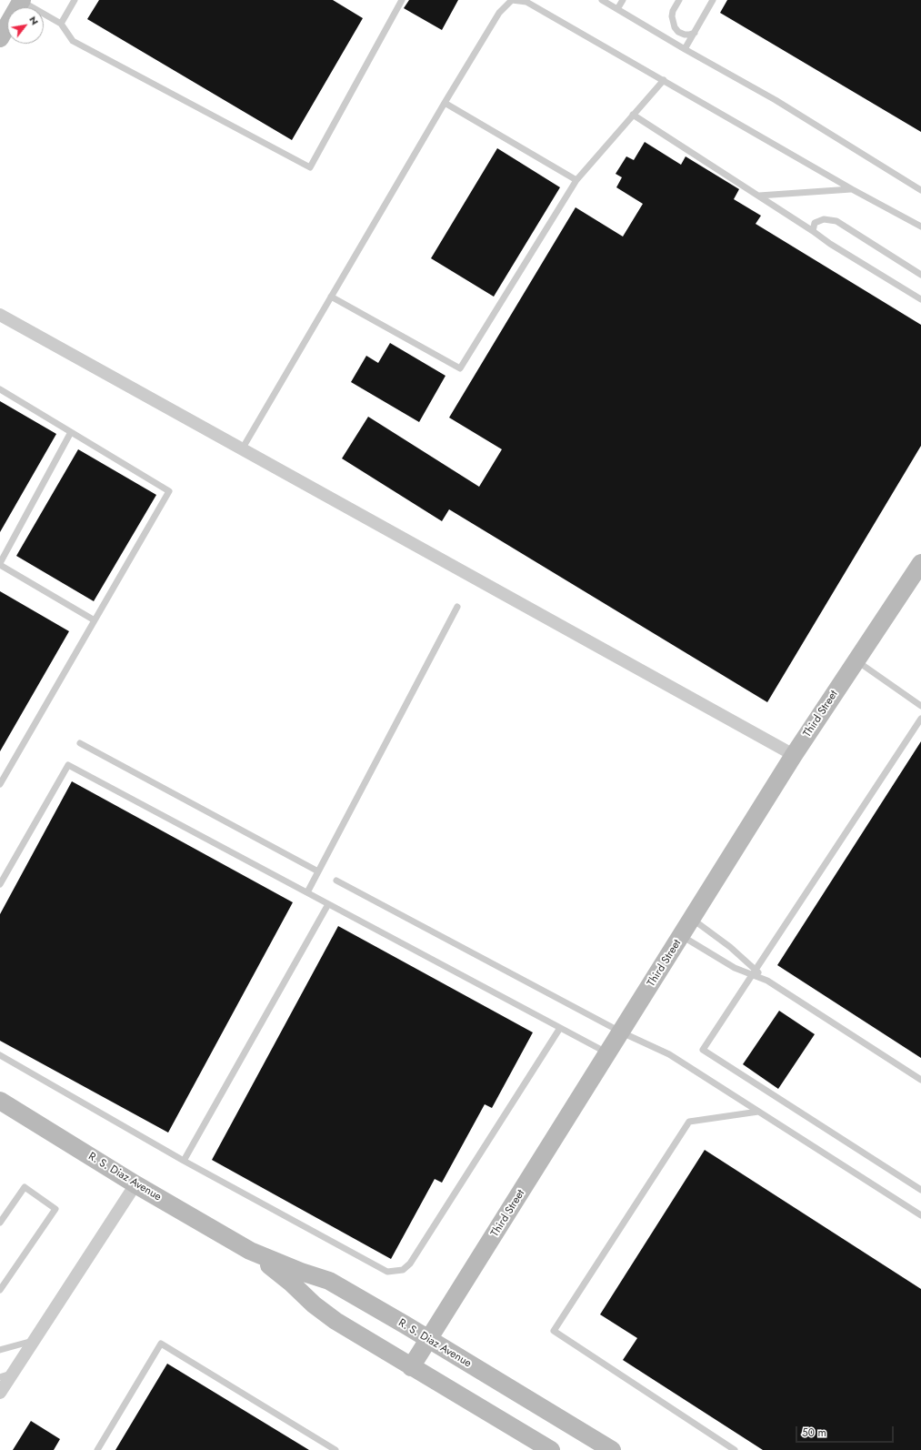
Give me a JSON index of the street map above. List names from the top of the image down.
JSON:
{
  "streets": {
    "street": ["Third Street", "R. S. Diaz Avenue"]
  },
  "crossings": [
    ["Third Street", "R. S. Diaz Avenue"]
  ],
  "scale_bar": "50 m",
  "north": "top right"
}
